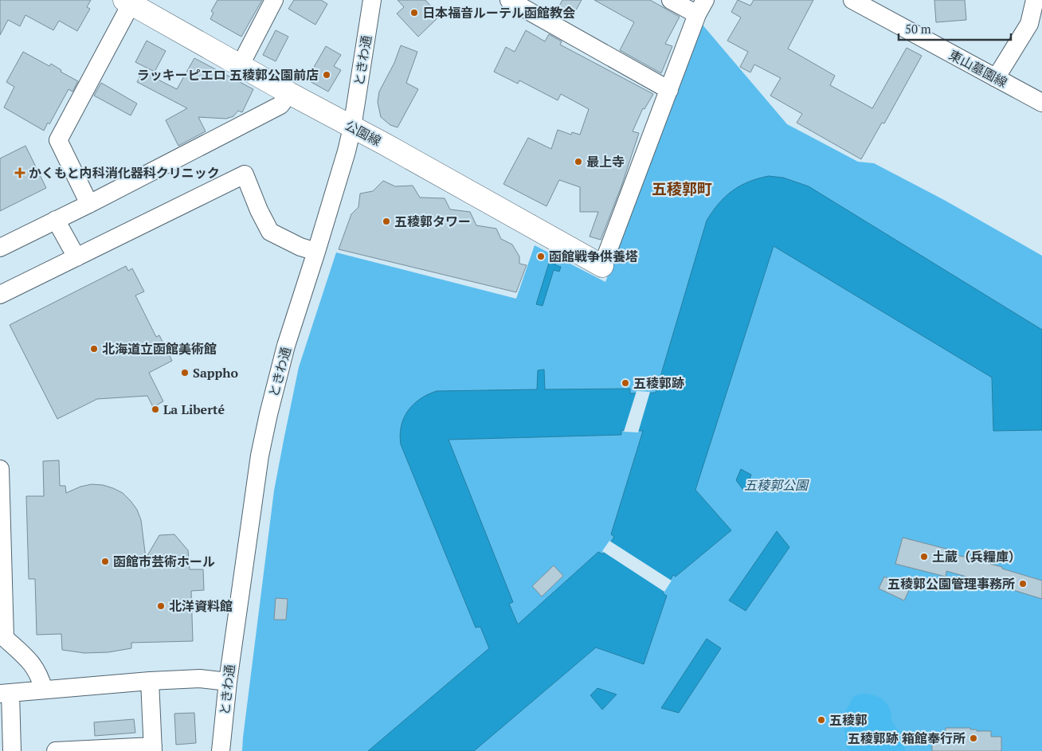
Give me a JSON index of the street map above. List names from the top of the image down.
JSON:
{
  "streets": {
    "main road": ["公園線"],
    "street": ["ときわ通", "東山墓園線"]
  },
  "crossings": [
    ["ときわ通", "公園線"]
  ],
  "districts": ["五稜郭町"],
  "parks": ["五稜郭公園"],
  "places": {
    "other": [
      "日本福音ルーテル函館教会",
      "ラッキーピエロ 五稜郭公園前店",
      "最上寺",
      "五稜郭タワー",
      "函館戦争供養塔",
      "北海道立函館美術館",
      "Sappho",
      "五稜郭跡",
      "La Liberté",
      "土蔵（兵糧庫）",
      "函館市芸術ホール",
      "五稜郭公園管理事務所",
      "北洋資料館",
      "五稜郭",
      "五稜郭跡 箱館奉行所"
    ],
    "health": ["かくもと内科消化器科クリニック"]
  },
  "scale_bar": "50 m"
}
